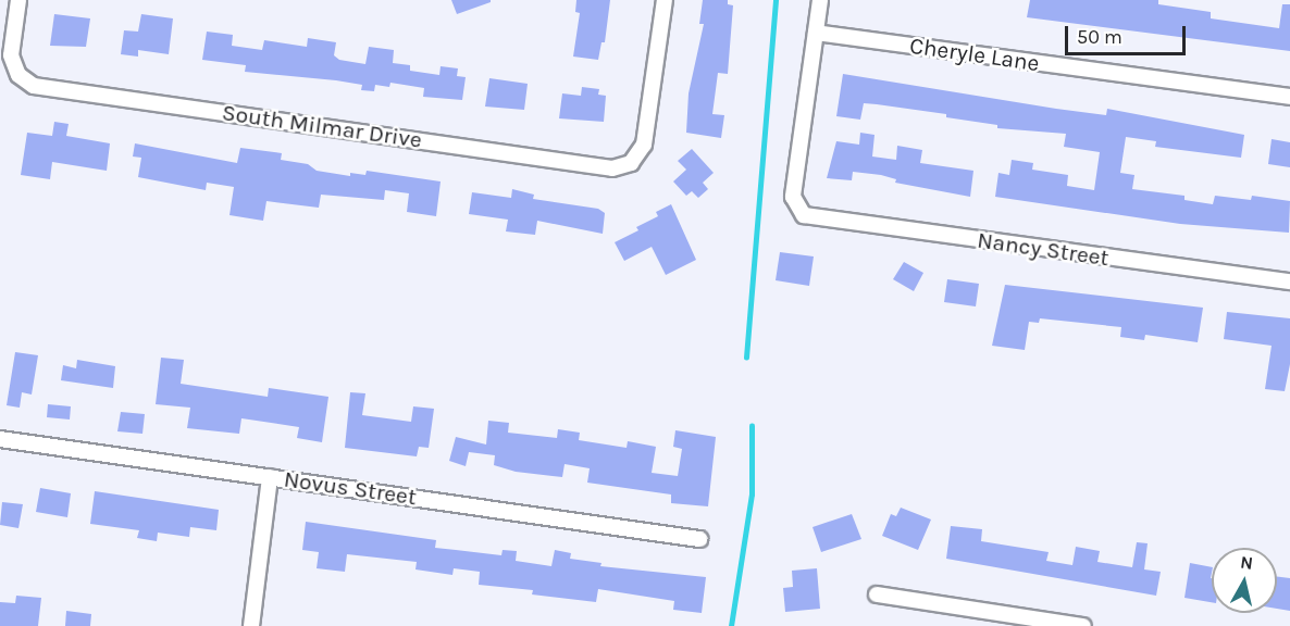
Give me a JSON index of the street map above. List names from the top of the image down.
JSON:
{
  "streets": {
    "street": [
      "Cheryle Lane",
      "South Milmar Drive",
      "Nancy Street",
      "Novus Street"
    ]
  },
  "crossings": [
    ["Cheryle Lane", "Nancy Street"]
  ],
  "scale_bar": "50 m",
  "north": "top"
}
